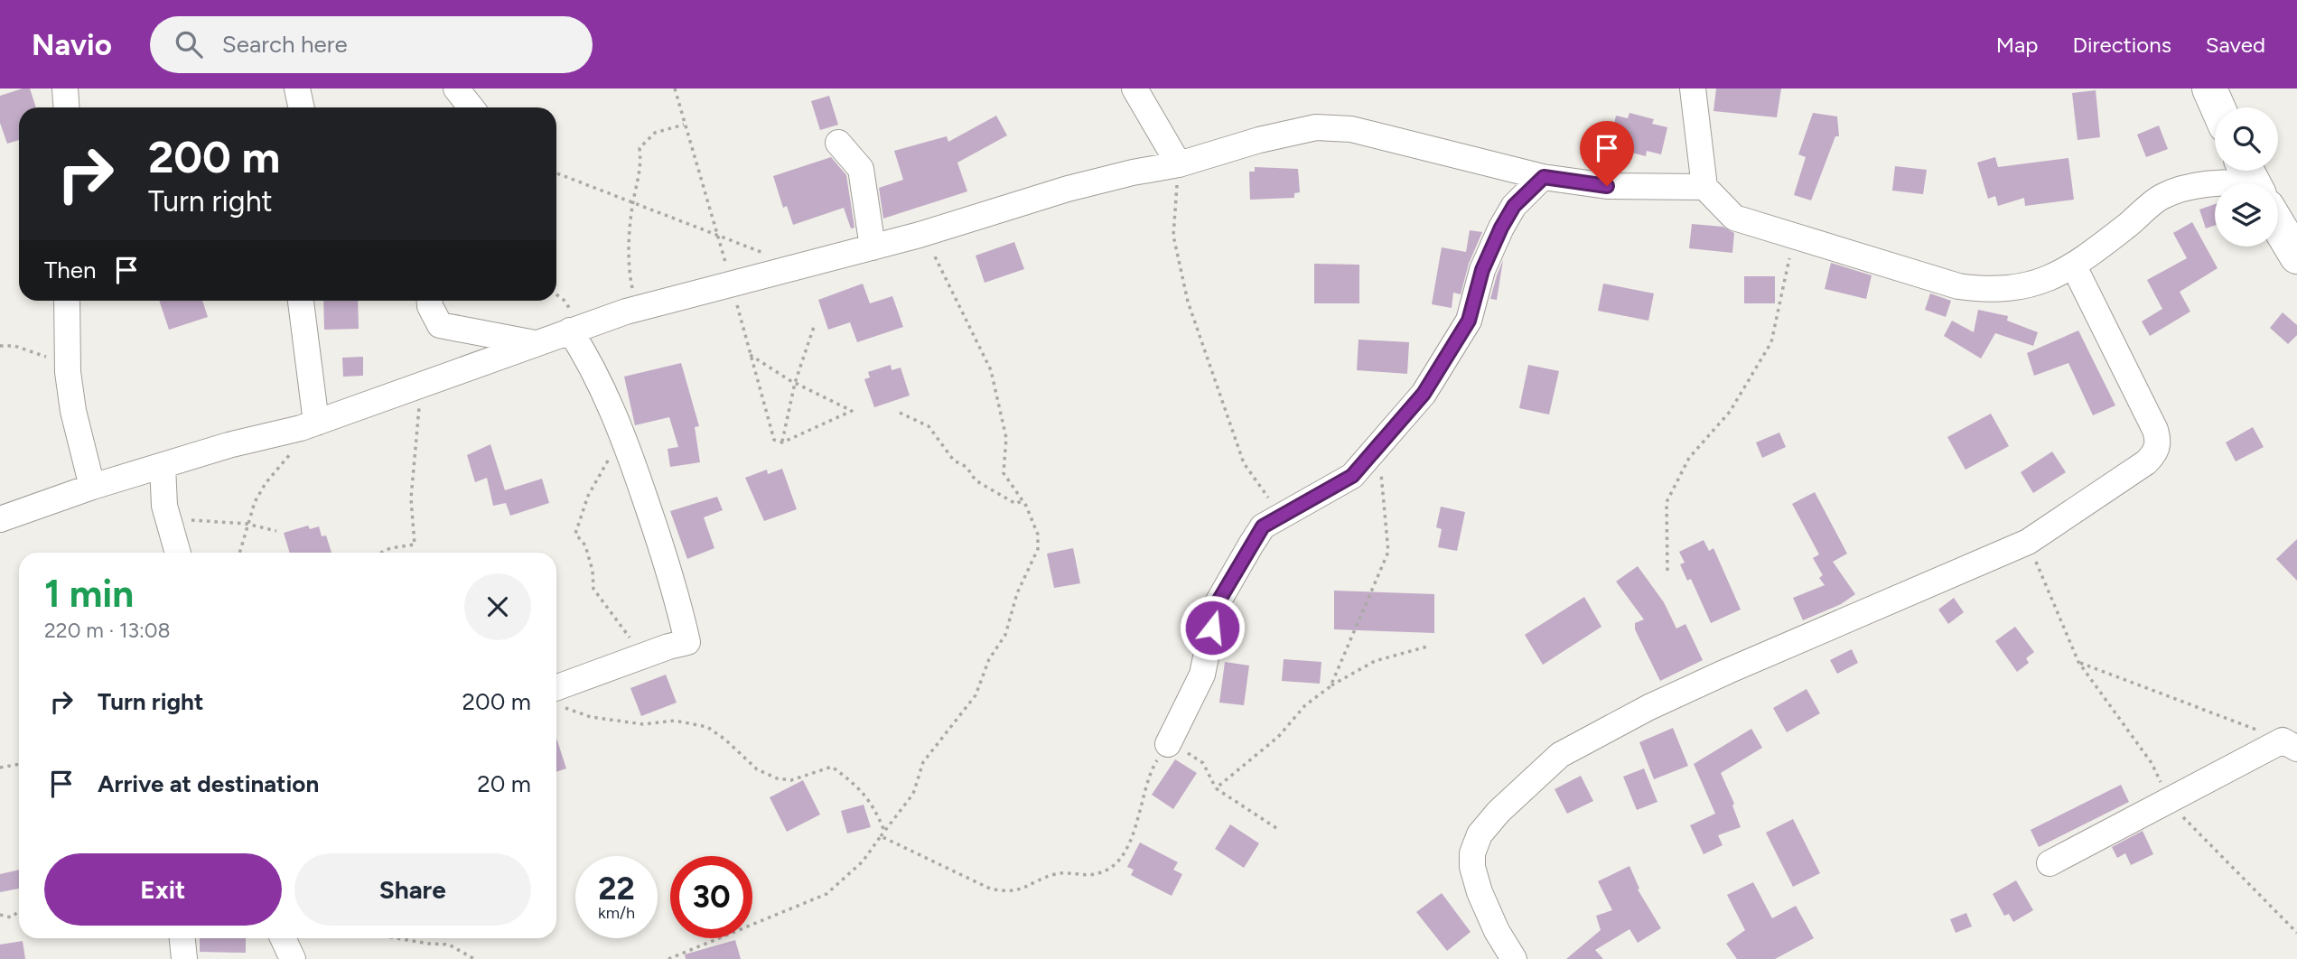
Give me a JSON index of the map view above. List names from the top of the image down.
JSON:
{
  "page": {
    "header": "Navio",
    "search": "Search here",
    "nav": ["Map", "Directions", "Saved"],
    "turn": ["200 m", "Turn right"],
    "then": "Then",
    "heading": ["1 min", "220 m · 13:08"],
    "list": [
      {
        "name": "Turn right",
        "value": "200 m"
      },
      {
        "name": "Arrive at destination",
        "value": "20 m"
      }
    ],
    "buttons": ["Exit", "Share"],
    "speed": "22 km/h",
    "limit": "30"
  }
}
